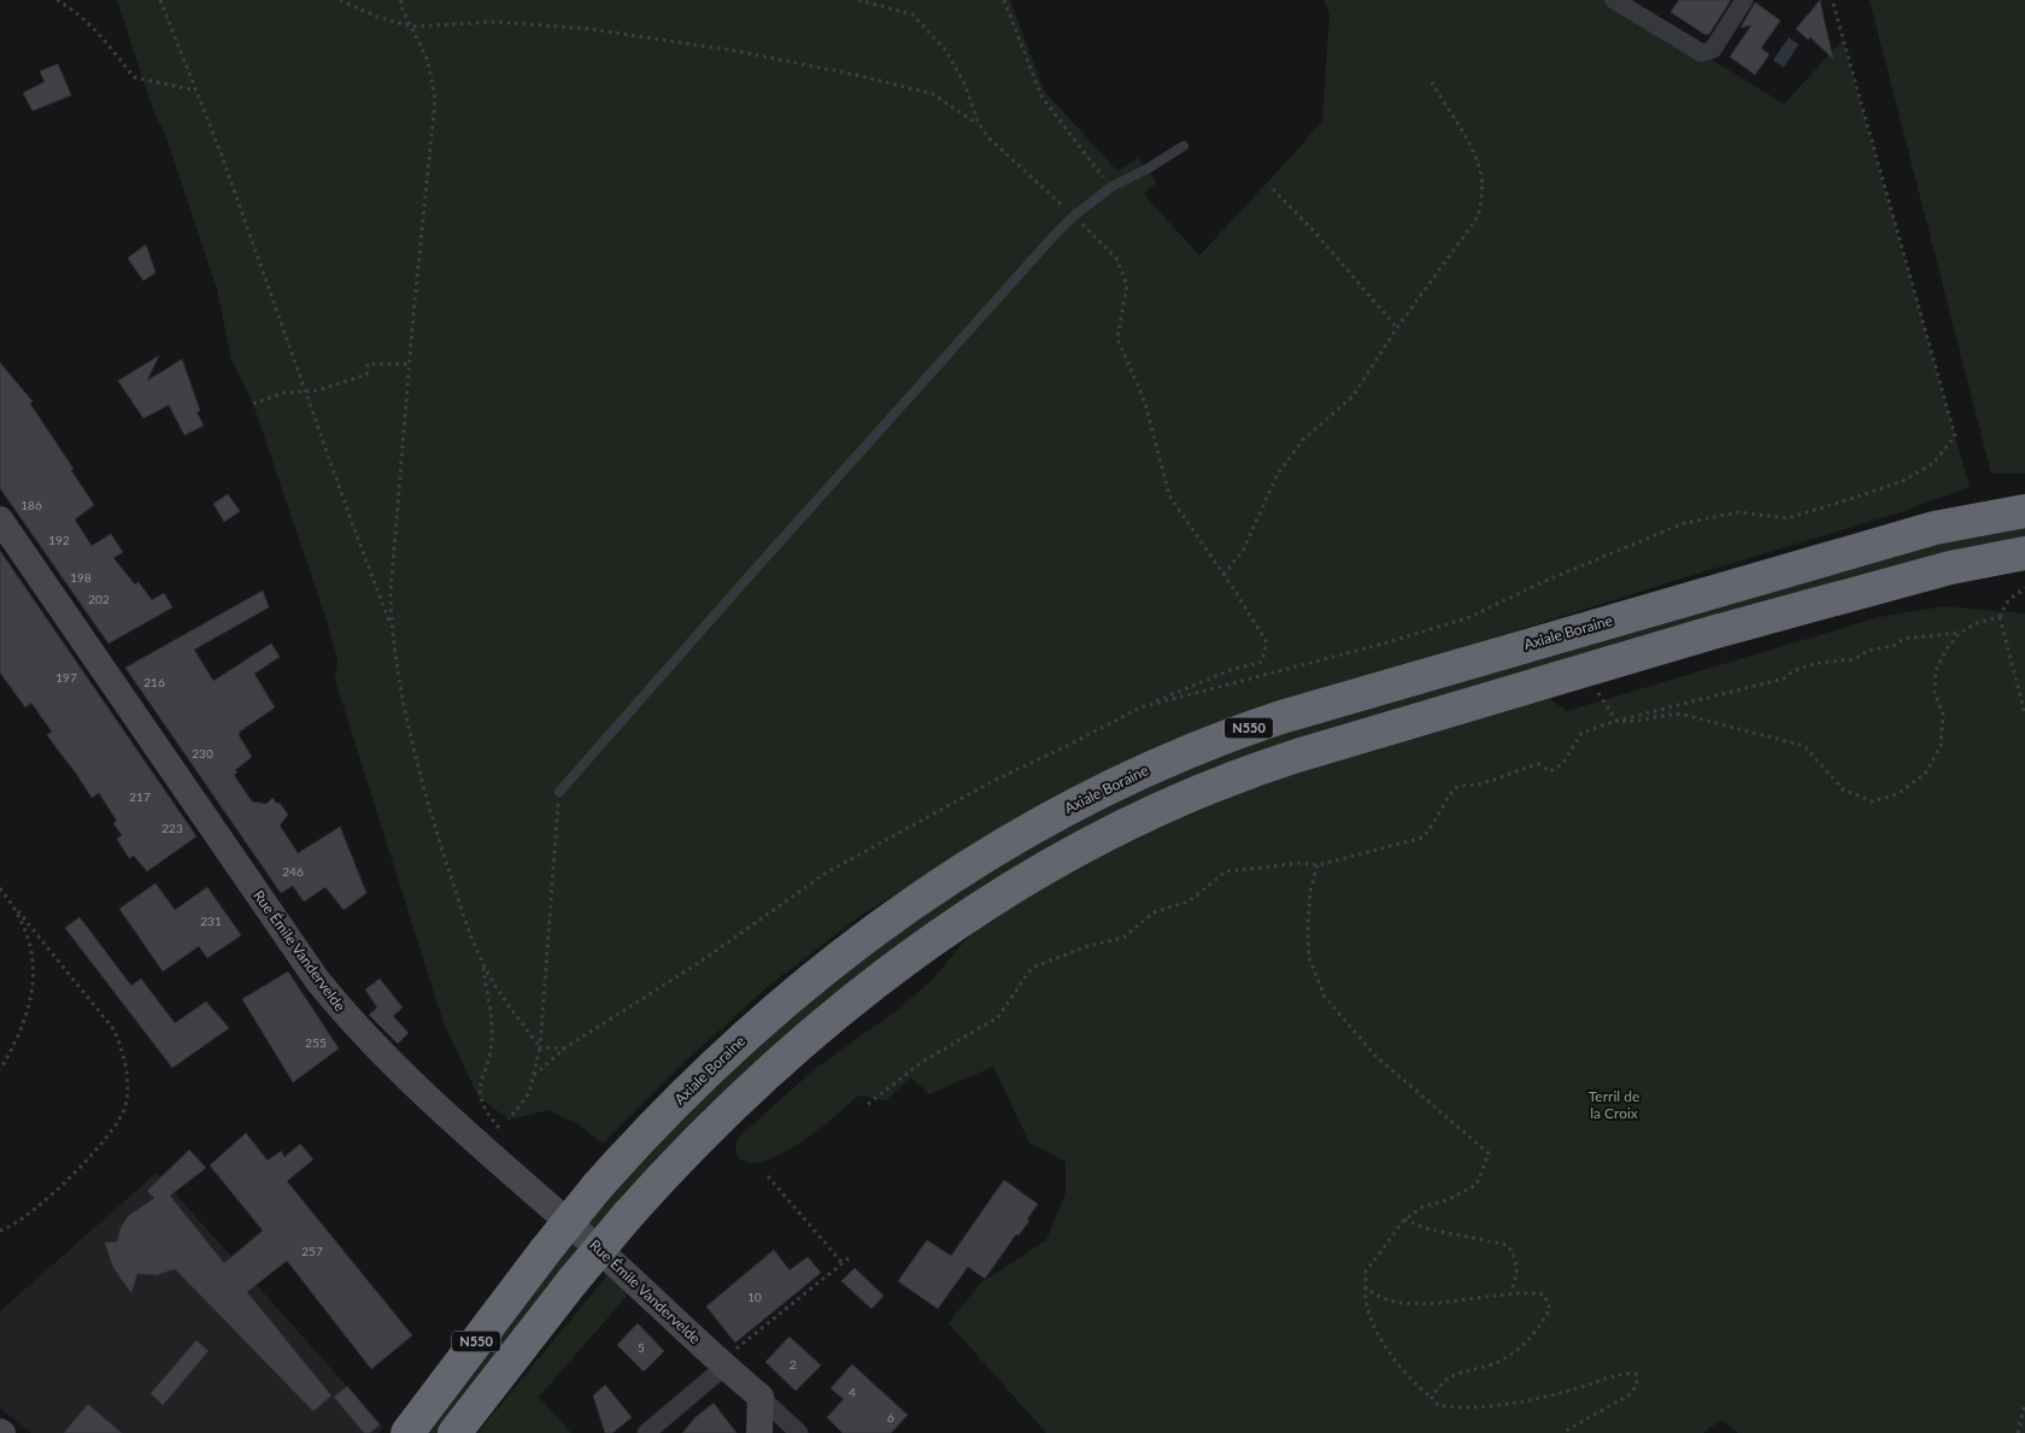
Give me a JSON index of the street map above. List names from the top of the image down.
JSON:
{
  "streets": {
    "highway": ["Axiale Boraine", "N550"],
    "street": ["Rue Émile Vandervelde"]
  },
  "parks": ["Terril de la Croix"],
  "house_numbers": [
    "186",
    "192",
    "198",
    "202",
    "197",
    "216",
    "230",
    "217",
    "223",
    "246",
    "231",
    "255",
    "257",
    "10",
    "5",
    "2",
    "4",
    "6"
  ]
}
